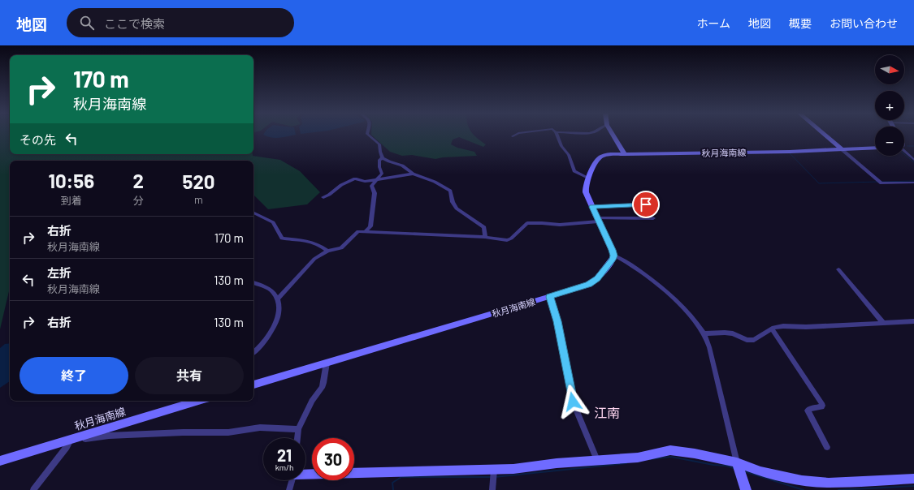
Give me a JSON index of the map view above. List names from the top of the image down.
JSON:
{
  "streets": {
    "main road": ["秋月海南線"]
  },
  "districts": ["江南"],
  "north": "right",
  "page": {
    "header": "地図",
    "search": "ここで検索",
    "nav": [
      "ホーム",
      "地図",
      "概要",
      "お問い合わせ"
    ],
    "map_buttons": ["+", "−"],
    "turn": ["170 m", "秋月海南線"],
    "then": "その先",
    "eta": [
      "10:56",
      "到着",
      "2",
      "分",
      "520",
      "m"
    ],
    "list": [
      {
        "name": "右折",
        "note": "秋月海南線",
        "value": "170 m"
      },
      {
        "name": "左折",
        "note": "秋月海南線",
        "value": "130 m"
      },
      {
        "name": "右折",
        "value": "130 m"
      }
    ],
    "buttons": ["終了", "共有"],
    "speed": "21 km/h",
    "limit": "30"
  }
}
